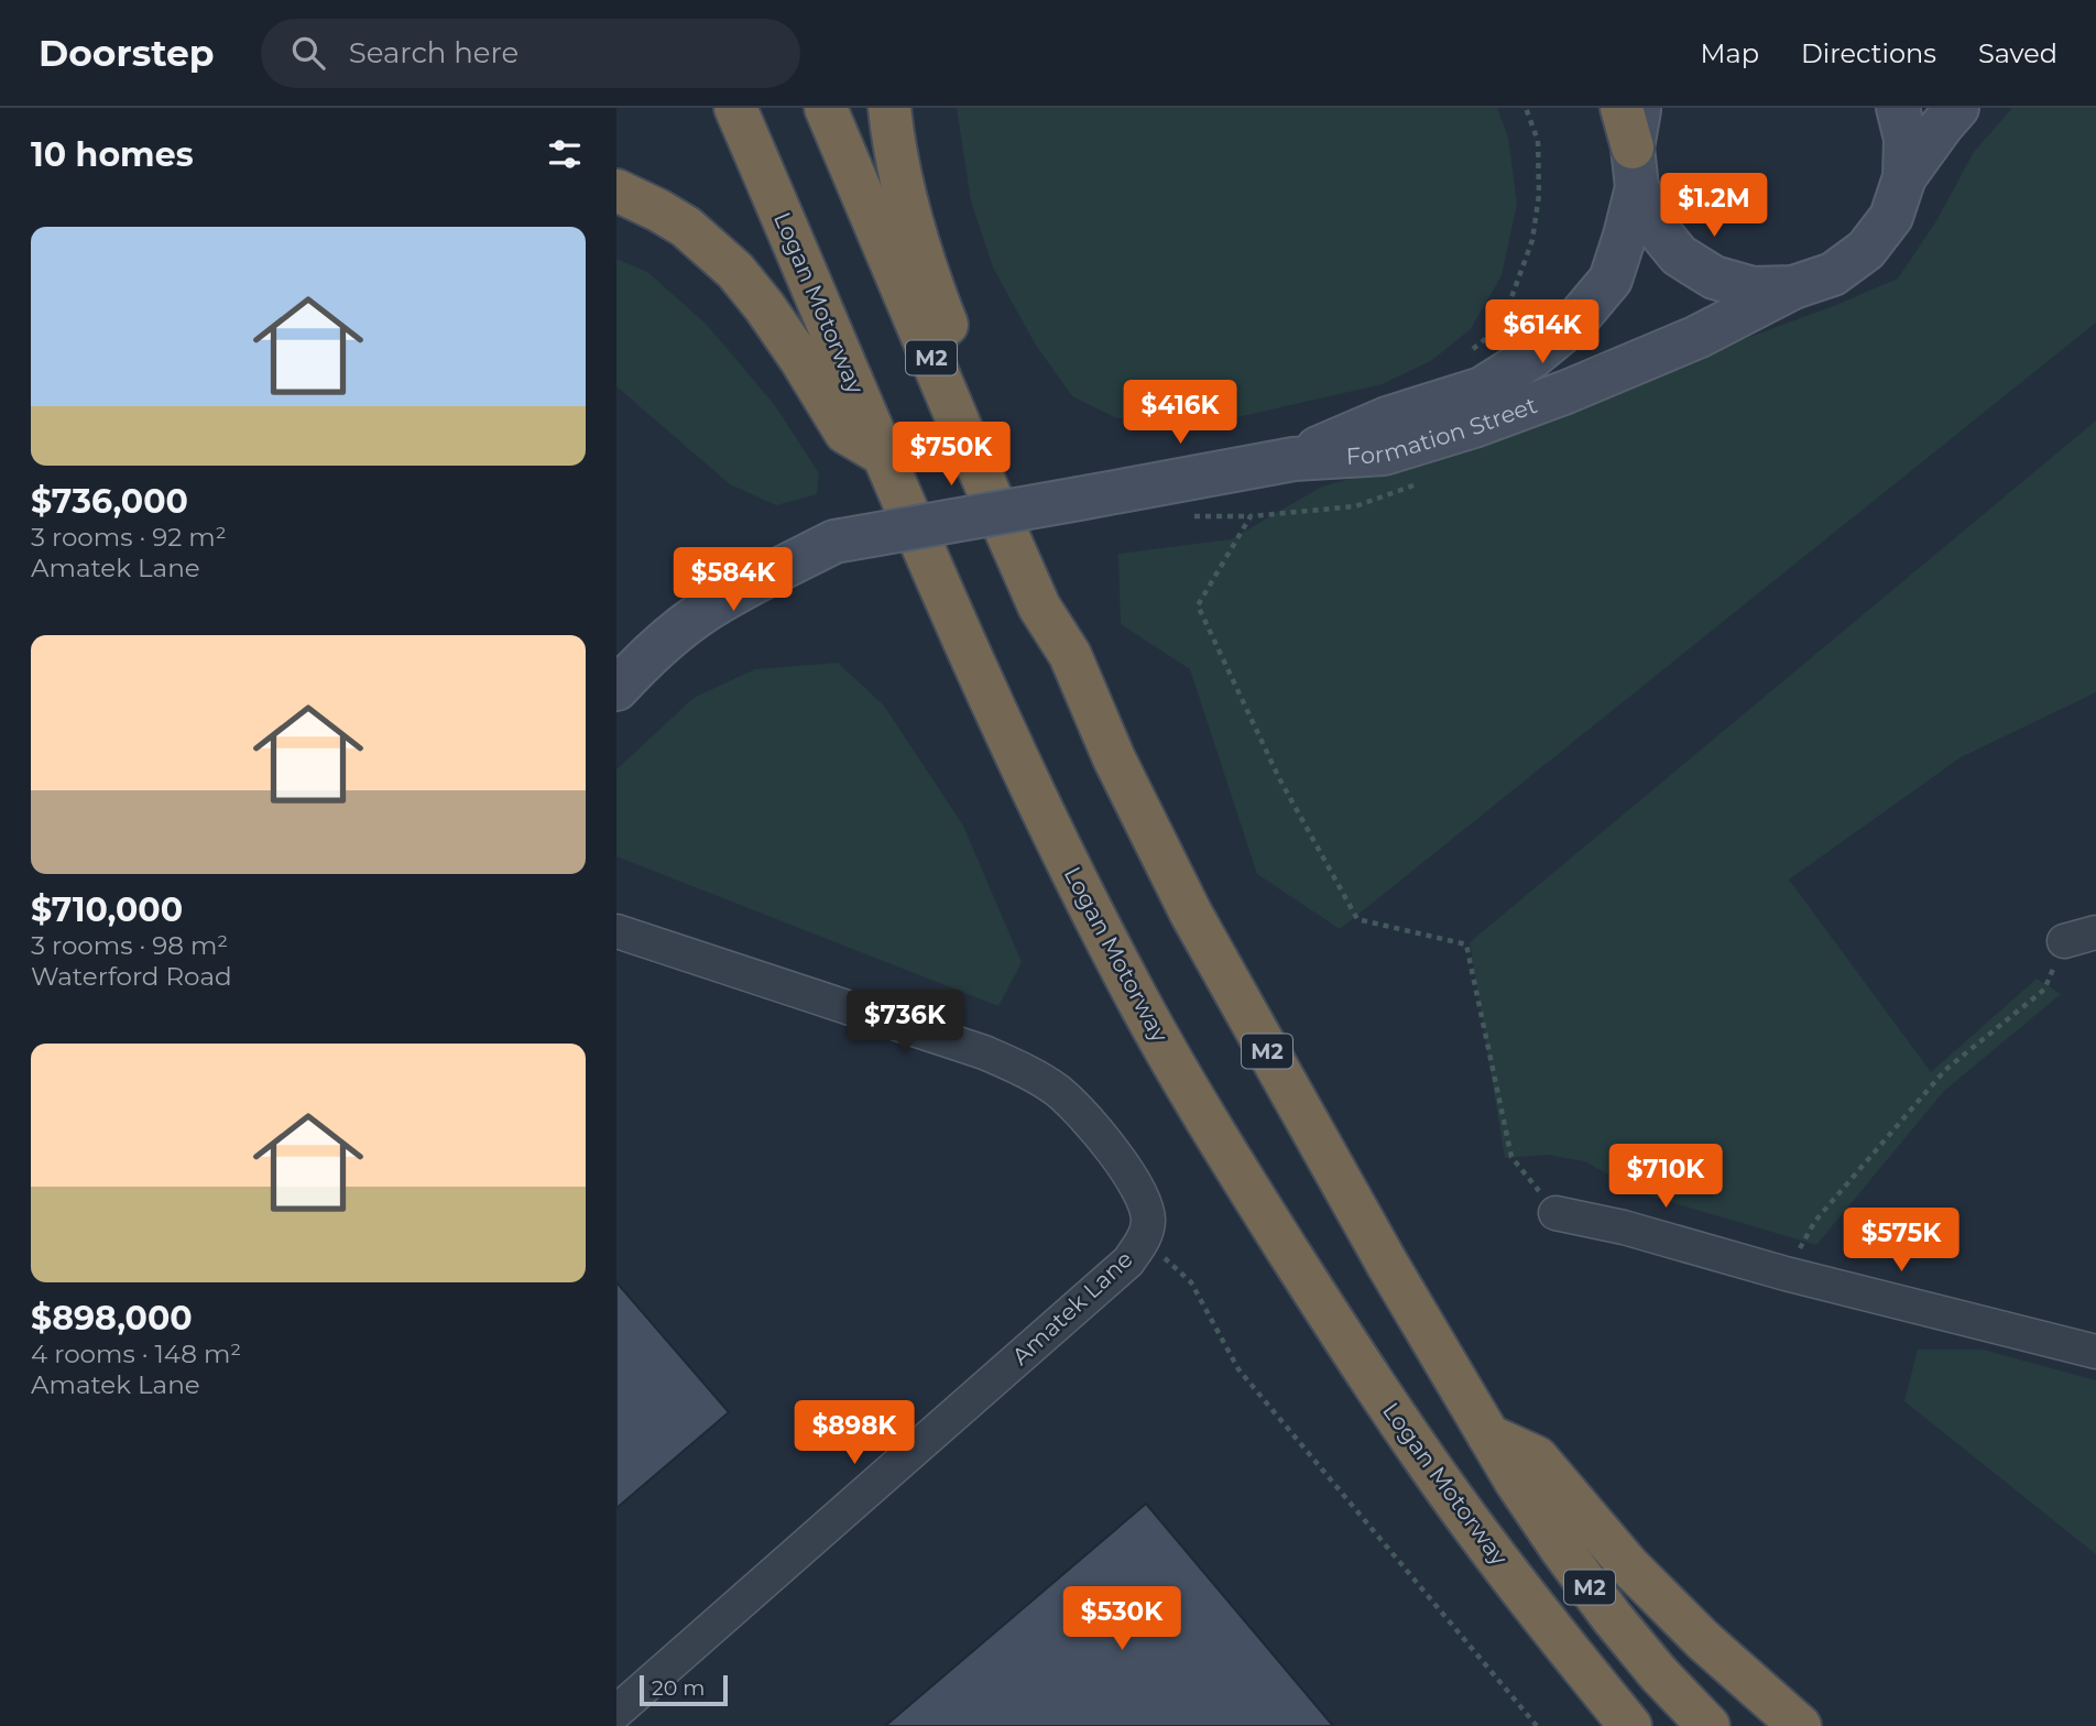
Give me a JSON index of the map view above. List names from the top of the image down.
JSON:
{
  "streets": {
    "highway": ["Logan Motorway", "M2"],
    "main road": ["Formation Street"],
    "street": ["Amatek Lane"]
  },
  "scale_bar": "20 m",
  "page": {
    "header": "Doorstep",
    "search": "Search here",
    "nav": ["Map", "Directions", "Saved"],
    "heading": "10 homes",
    "price": [
      "$1.2M",
      "$614K",
      "$416K",
      "$750K",
      "$584K",
      "$736K",
      "$710K",
      "$575K",
      "$898K",
      "$530K"
    ],
    "list": [
      {
        "name": "$736,000",
        "note": "3 rooms · 92 m² · Amatek Lane"
      },
      {
        "name": "$710,000",
        "note": "3 rooms · 98 m² · Waterford Road"
      },
      {
        "name": "$898,000",
        "note": "4 rooms · 148 m² · Amatek Lane"
      }
    ],
    "scale": "20 m"
  }
}
